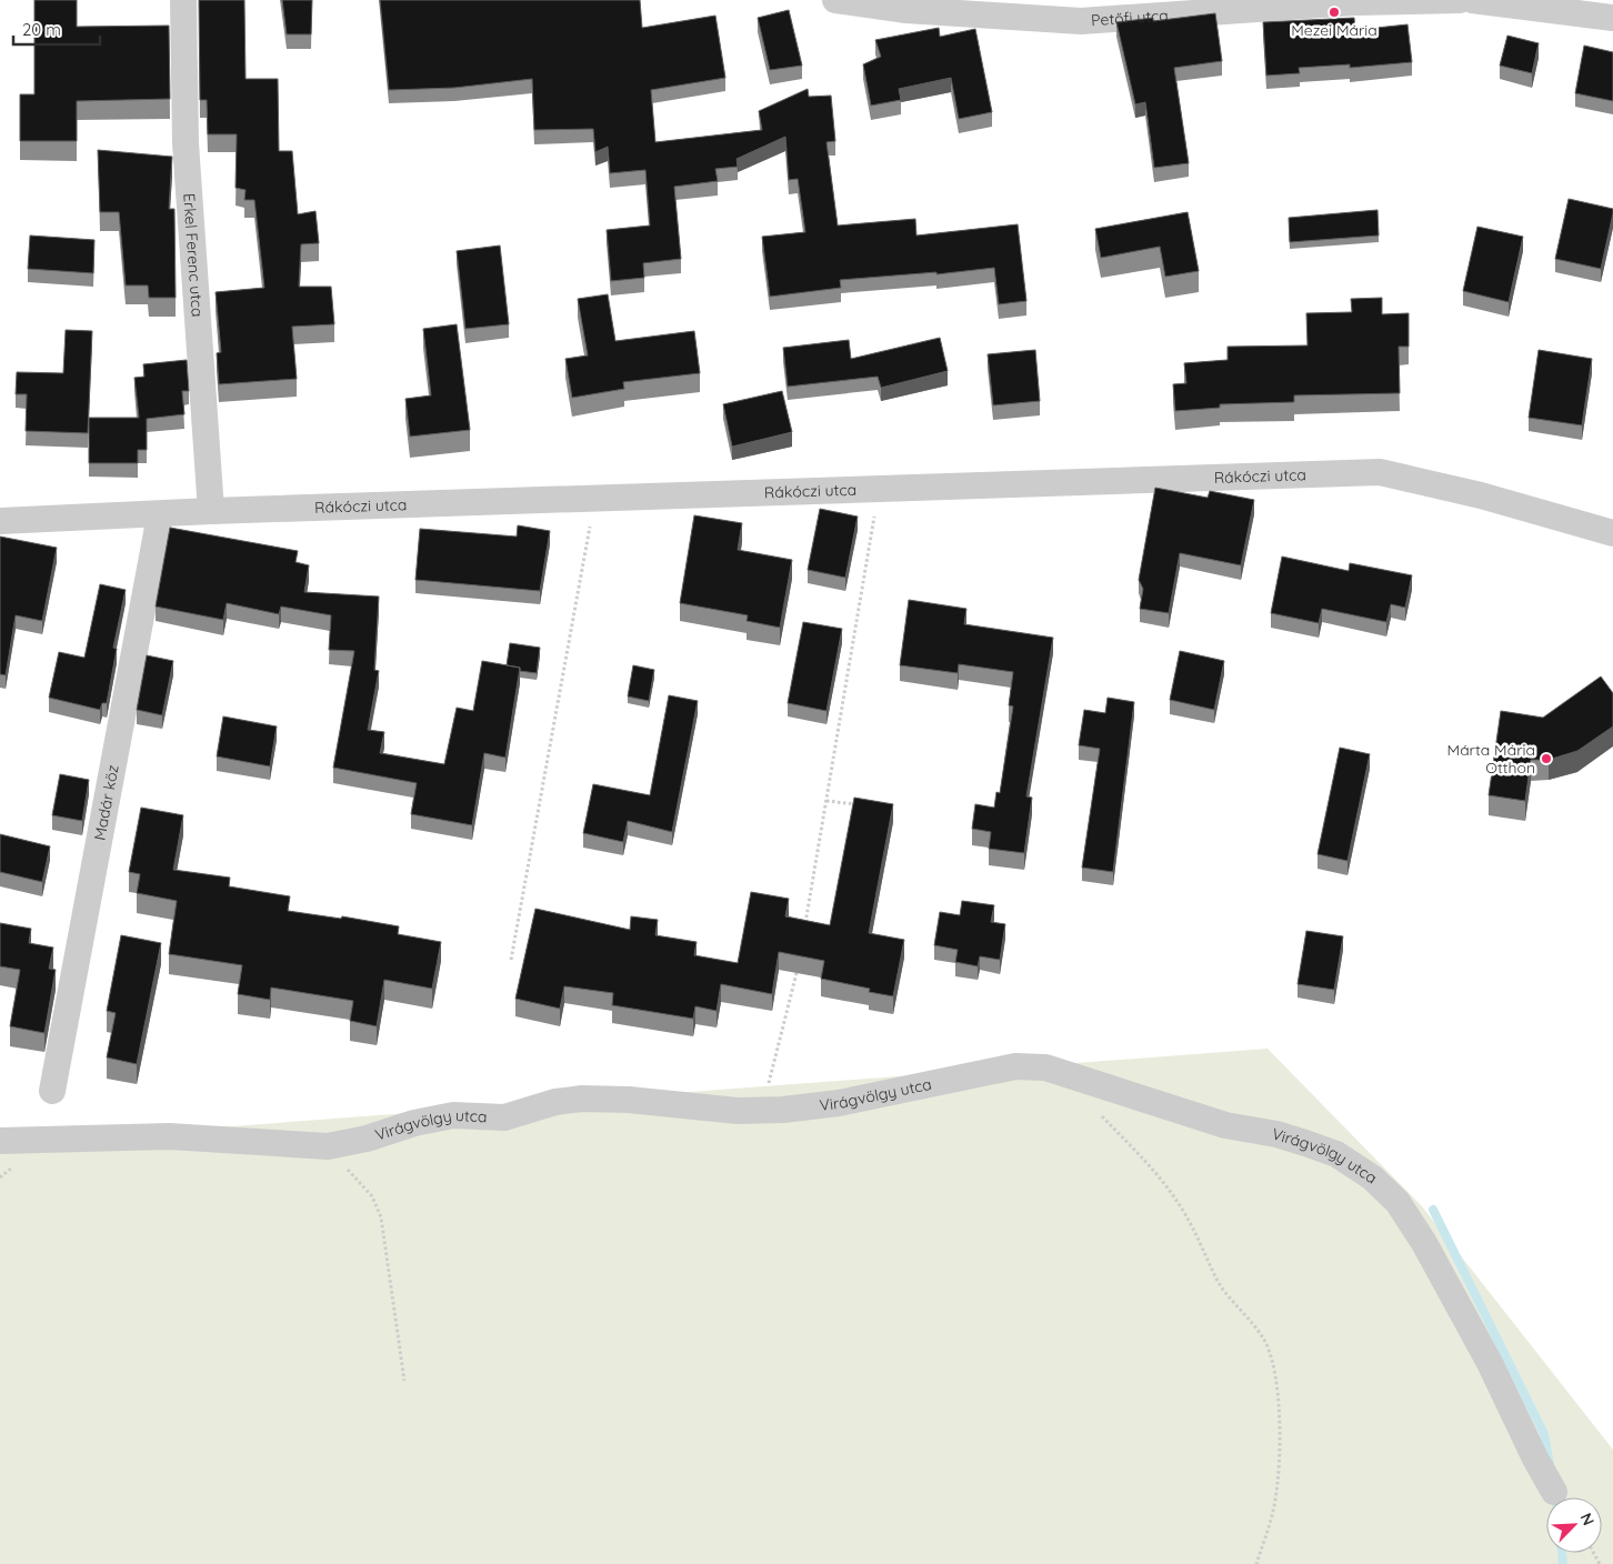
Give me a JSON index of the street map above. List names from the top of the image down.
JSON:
{
  "streets": {
    "street": [
      "Petőfi utca",
      "Erkel Ferenc utca",
      "Rákóczi utca",
      "Madár köz",
      "Virágvölgy utca"
    ]
  },
  "crossings": [
    ["Erkel Ferenc utca", "Rákóczi utca"],
    ["Rákóczi utca", "Madár köz"]
  ],
  "places": ["Mezei Mária", "Márta Mária Otthon"],
  "scale_bar": "20 m",
  "north": "top right"
}
